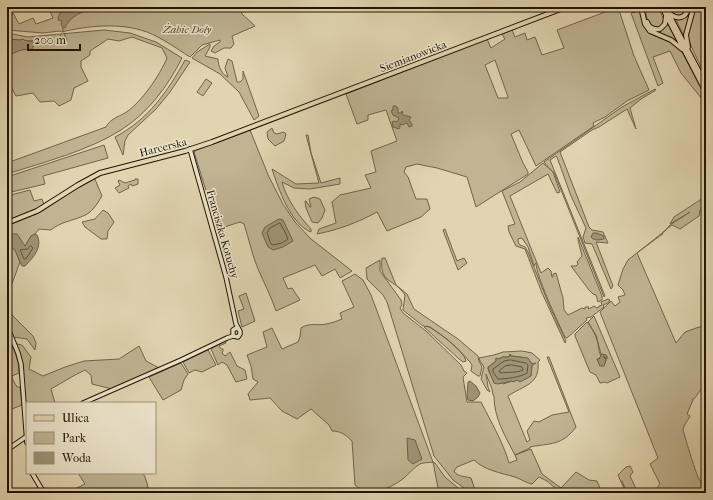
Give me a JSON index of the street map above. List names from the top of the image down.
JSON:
{
  "streets": {
    "main road": ["Siemianowicka", "Harcerska"],
    "street": ["Franciszka Kotuchy"]
  },
  "crossings": [
    ["Siemianowicka", "Harcerska"],
    ["Harcerska", "Franciszka Kotuchy"]
  ],
  "parks": ["Żabie Doły"],
  "legend": ["Ulica", "Park", "Woda"],
  "scale_bar": "200 m"
}
